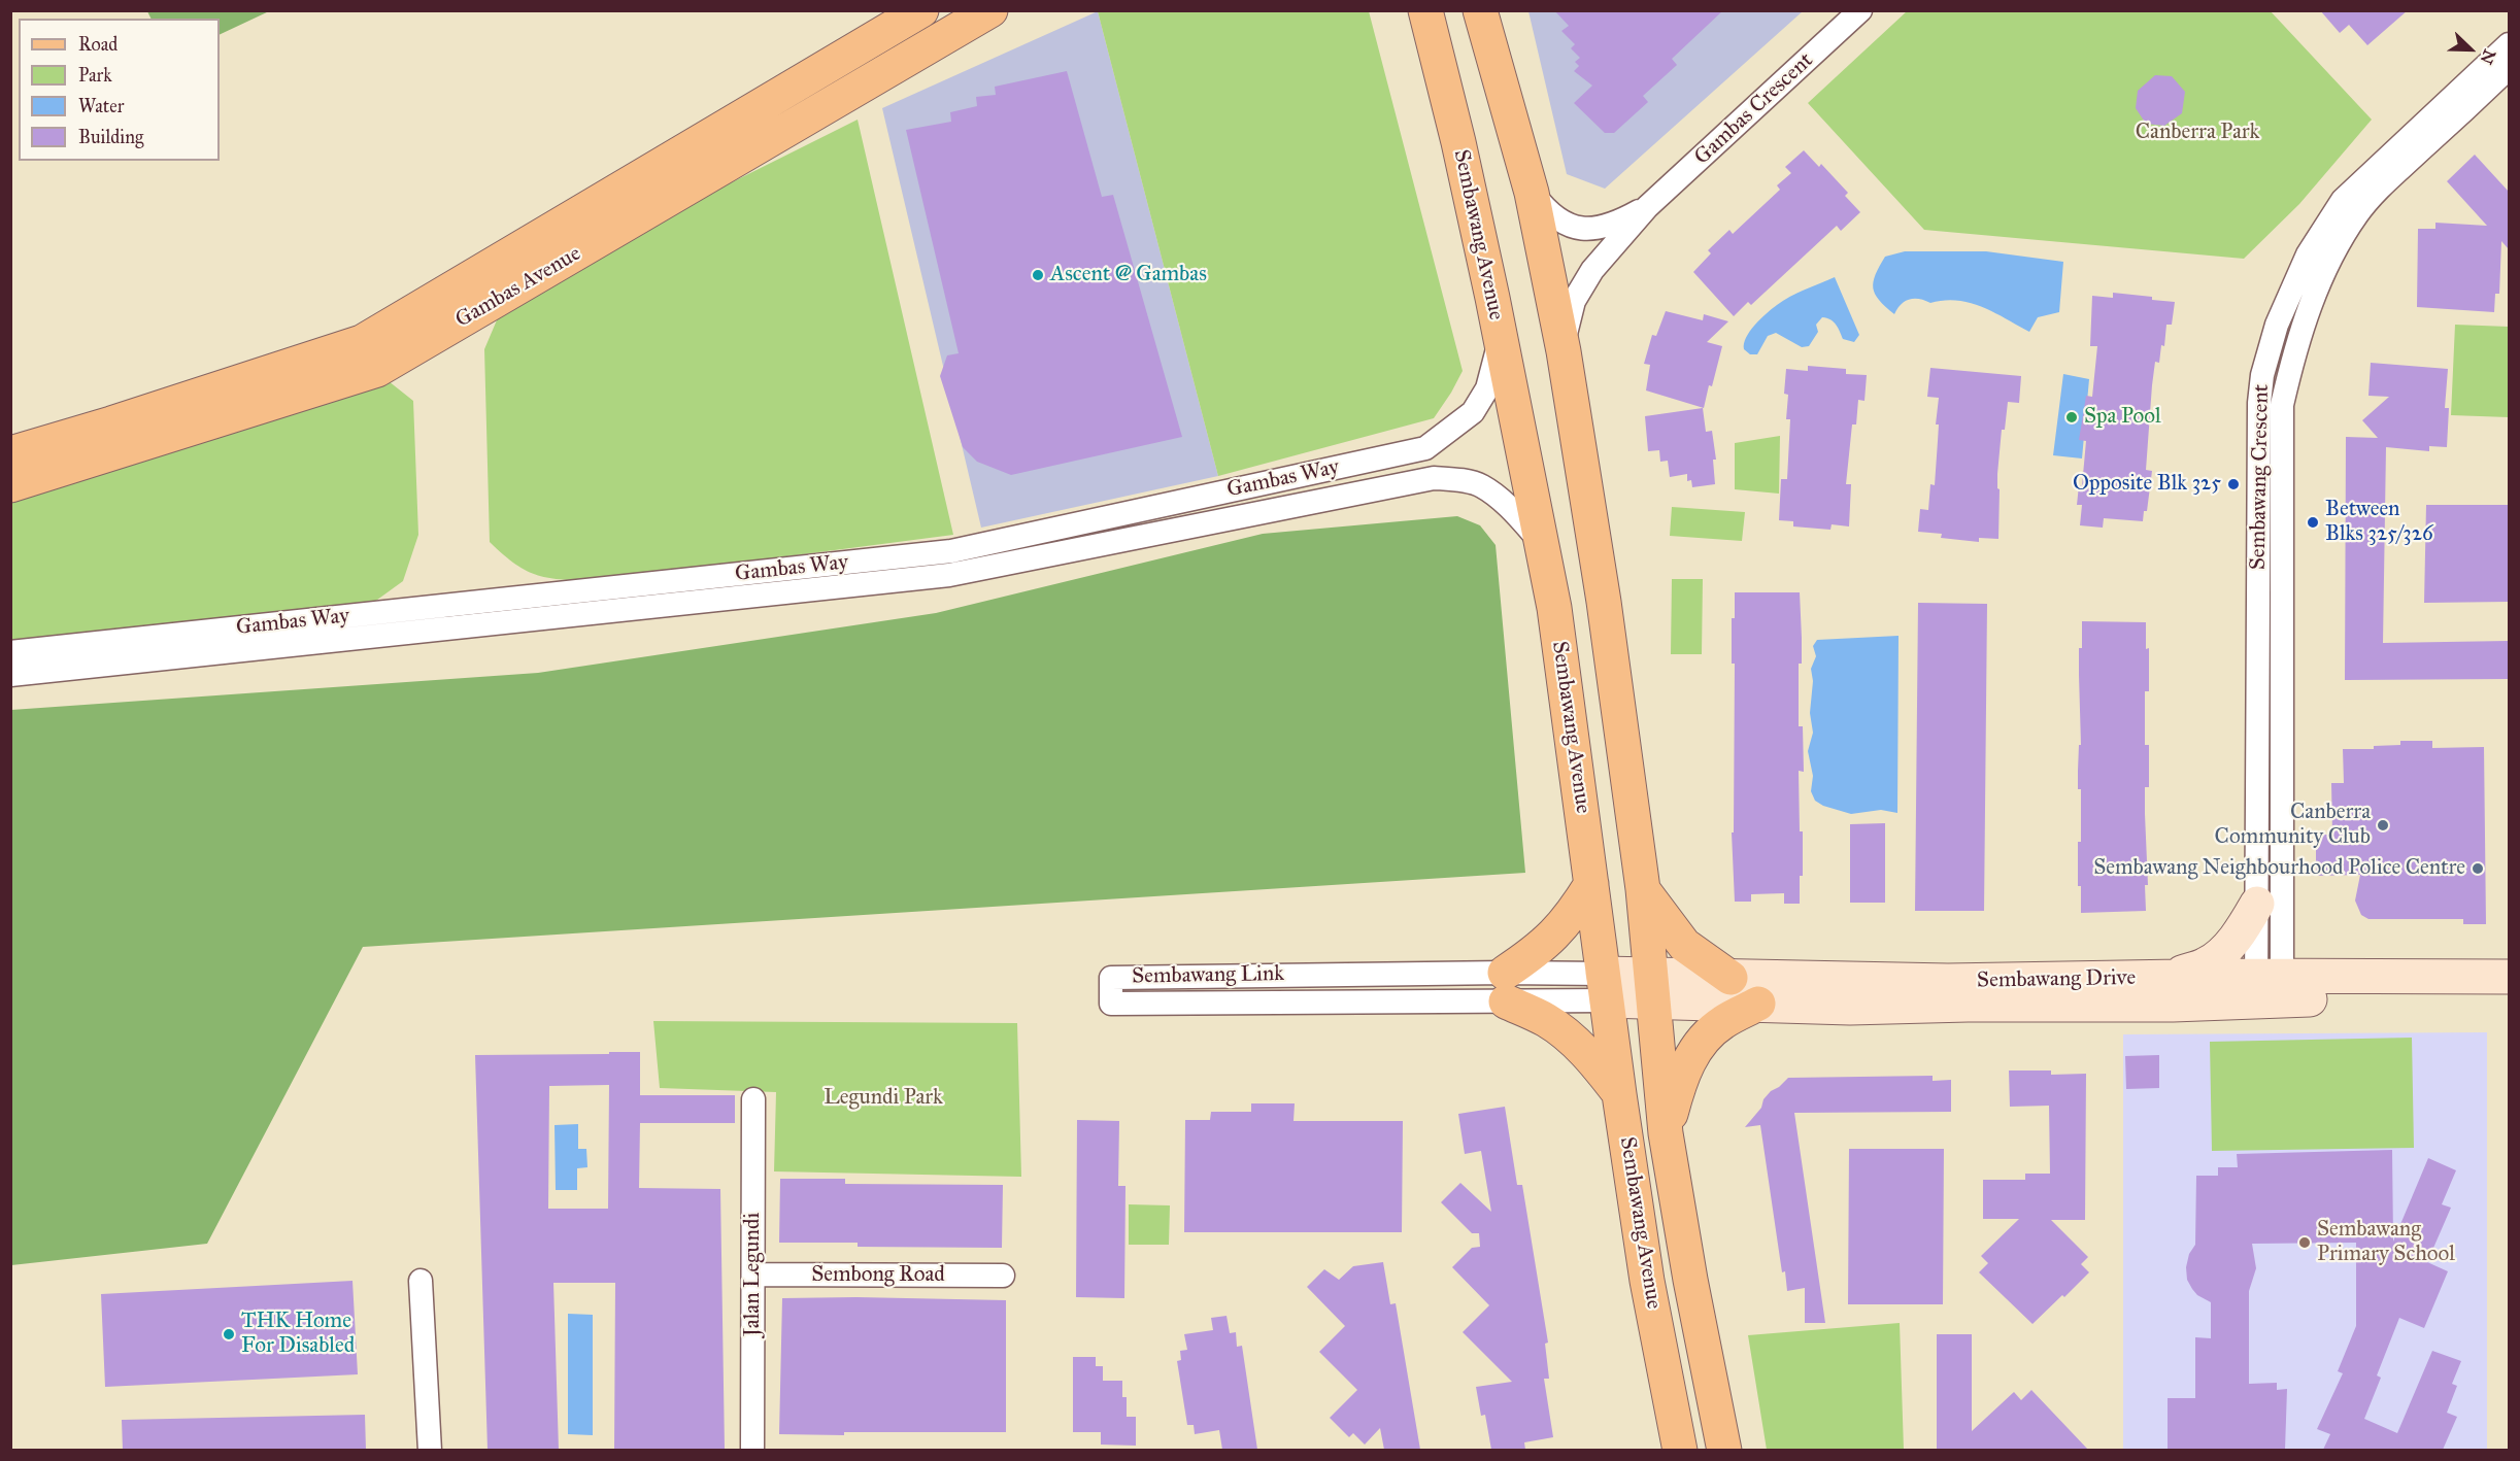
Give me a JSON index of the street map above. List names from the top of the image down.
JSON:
{
  "streets": {
    "main road": ["Sembawang Avenue", "Gambas Avenue", "Sembawang Drive"],
    "street": [
      "Gambas Crescent",
      "Sembawang Crescent",
      "Gambas Way",
      "Sembawang Link",
      "Jalan Legundi",
      "Sembong Road"
    ]
  },
  "crossings": [
    ["Gambas Crescent", "Sembawang Avenue"],
    ["Sembawang Avenue", "Gambas Way"],
    ["Sembawang Avenue", "Sembawang Link"],
    ["Sembawang Avenue", "Sembawang Drive"],
    ["Sembawang Crescent", "Sembawang Drive"],
    ["Sembawang Link", "Sembawang Drive"],
    ["Jalan Legundi", "Sembong Road"]
  ],
  "parks": ["Canberra Park", "Legundi Park"],
  "places": [
    "Ascent @ Gambas",
    "Spa Pool",
    "Opposite Blk 325",
    "Between Blks 325/326",
    "Canberra Community Club",
    "Sembawang Neighbourhood Police Centre",
    "Sembawang Primary School",
    "THK Home For Disabled"
  ],
  "legend": [
    "Road",
    "Park",
    "Water",
    "Building"
  ],
  "north": "bottom right"
}
